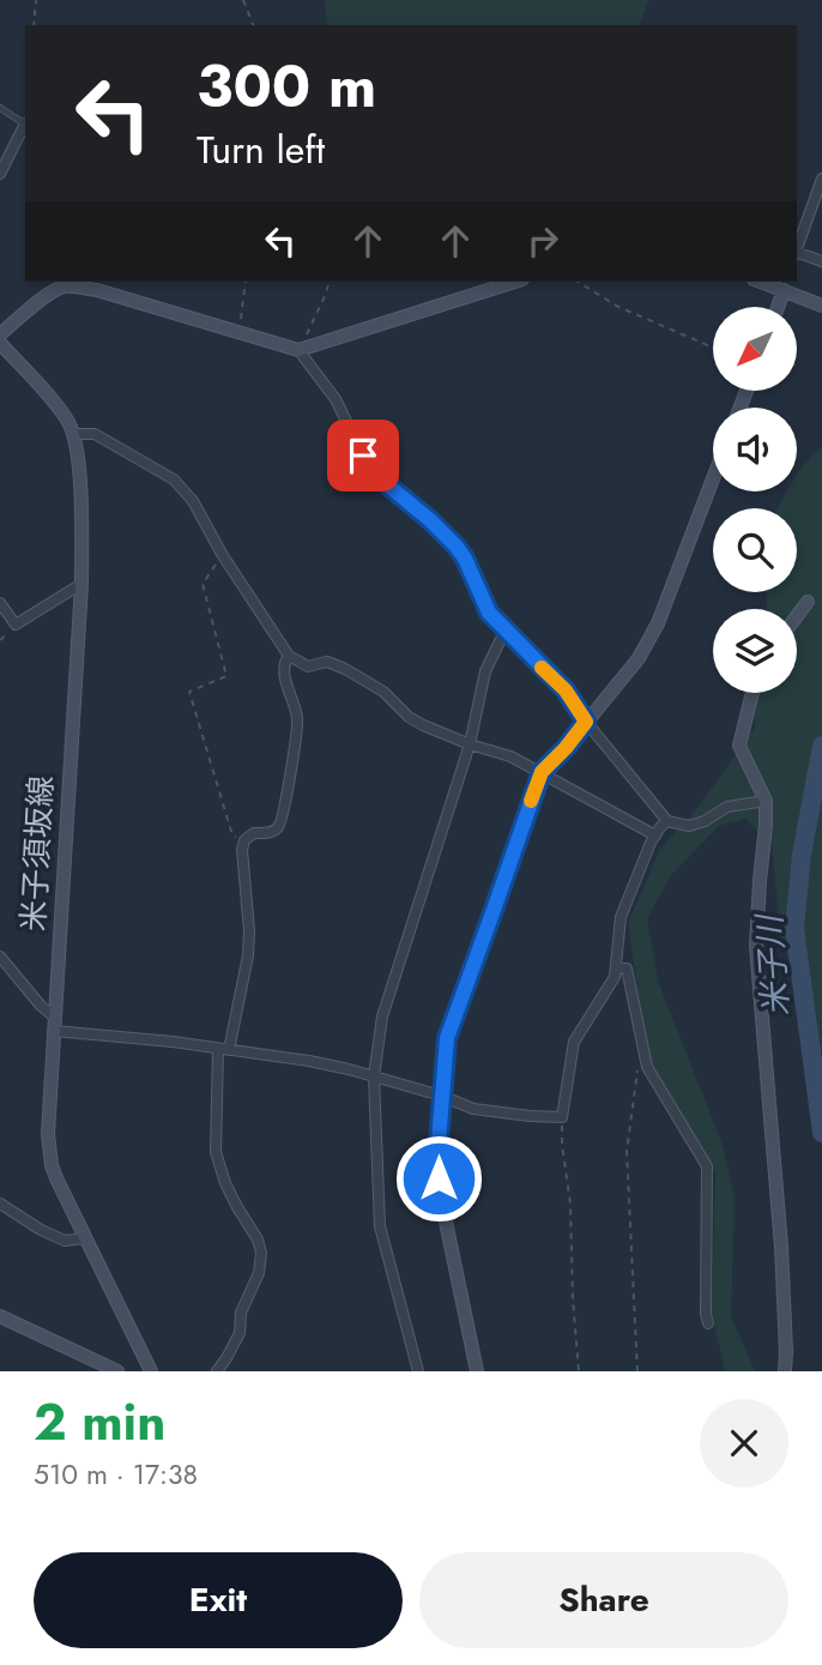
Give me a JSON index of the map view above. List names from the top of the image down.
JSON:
{
  "streets": {
    "street": ["米子須坂線"]
  },
  "water": ["米子川"],
  "north": "bottom left",
  "page": {
    "turn": ["300 m", "Turn left"],
    "heading": ["2 min", "510 m · 17:38"],
    "buttons": ["Exit", "Share"]
  }
}
